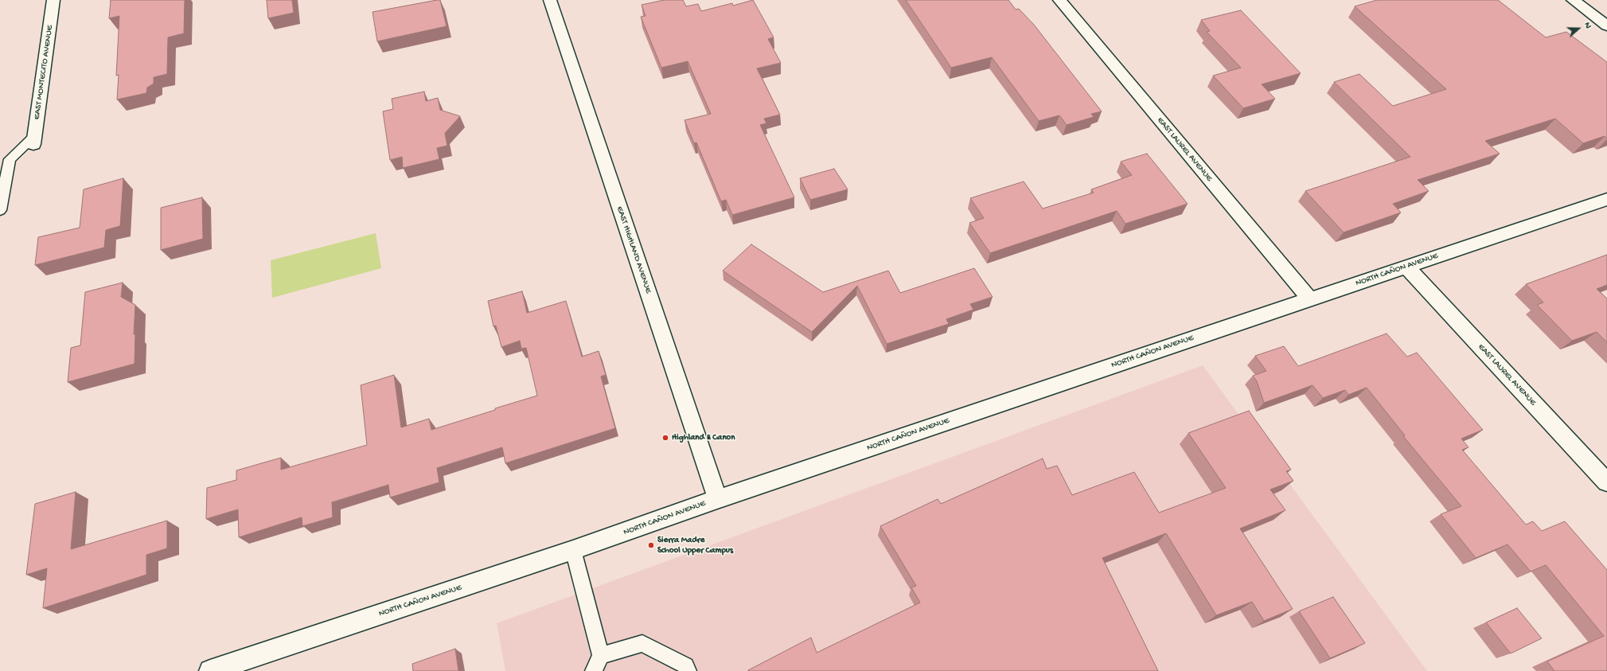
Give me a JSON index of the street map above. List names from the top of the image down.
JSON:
{
  "streets": {
    "street": [
      "EAST MONTECITO AVENUE",
      "EAST LAUREL AVENUE",
      "EAST HIGHLAND AVENUE",
      "NORTH CAÑON AVENUE"
    ]
  },
  "crossings": [
    ["EAST LAUREL AVENUE", "NORTH CAÑON AVENUE"],
    ["EAST HIGHLAND AVENUE", "NORTH CAÑON AVENUE"]
  ],
  "places": ["Highland & Canon", "Sierra Madre School Upper Campus"],
  "north": "right"
}
